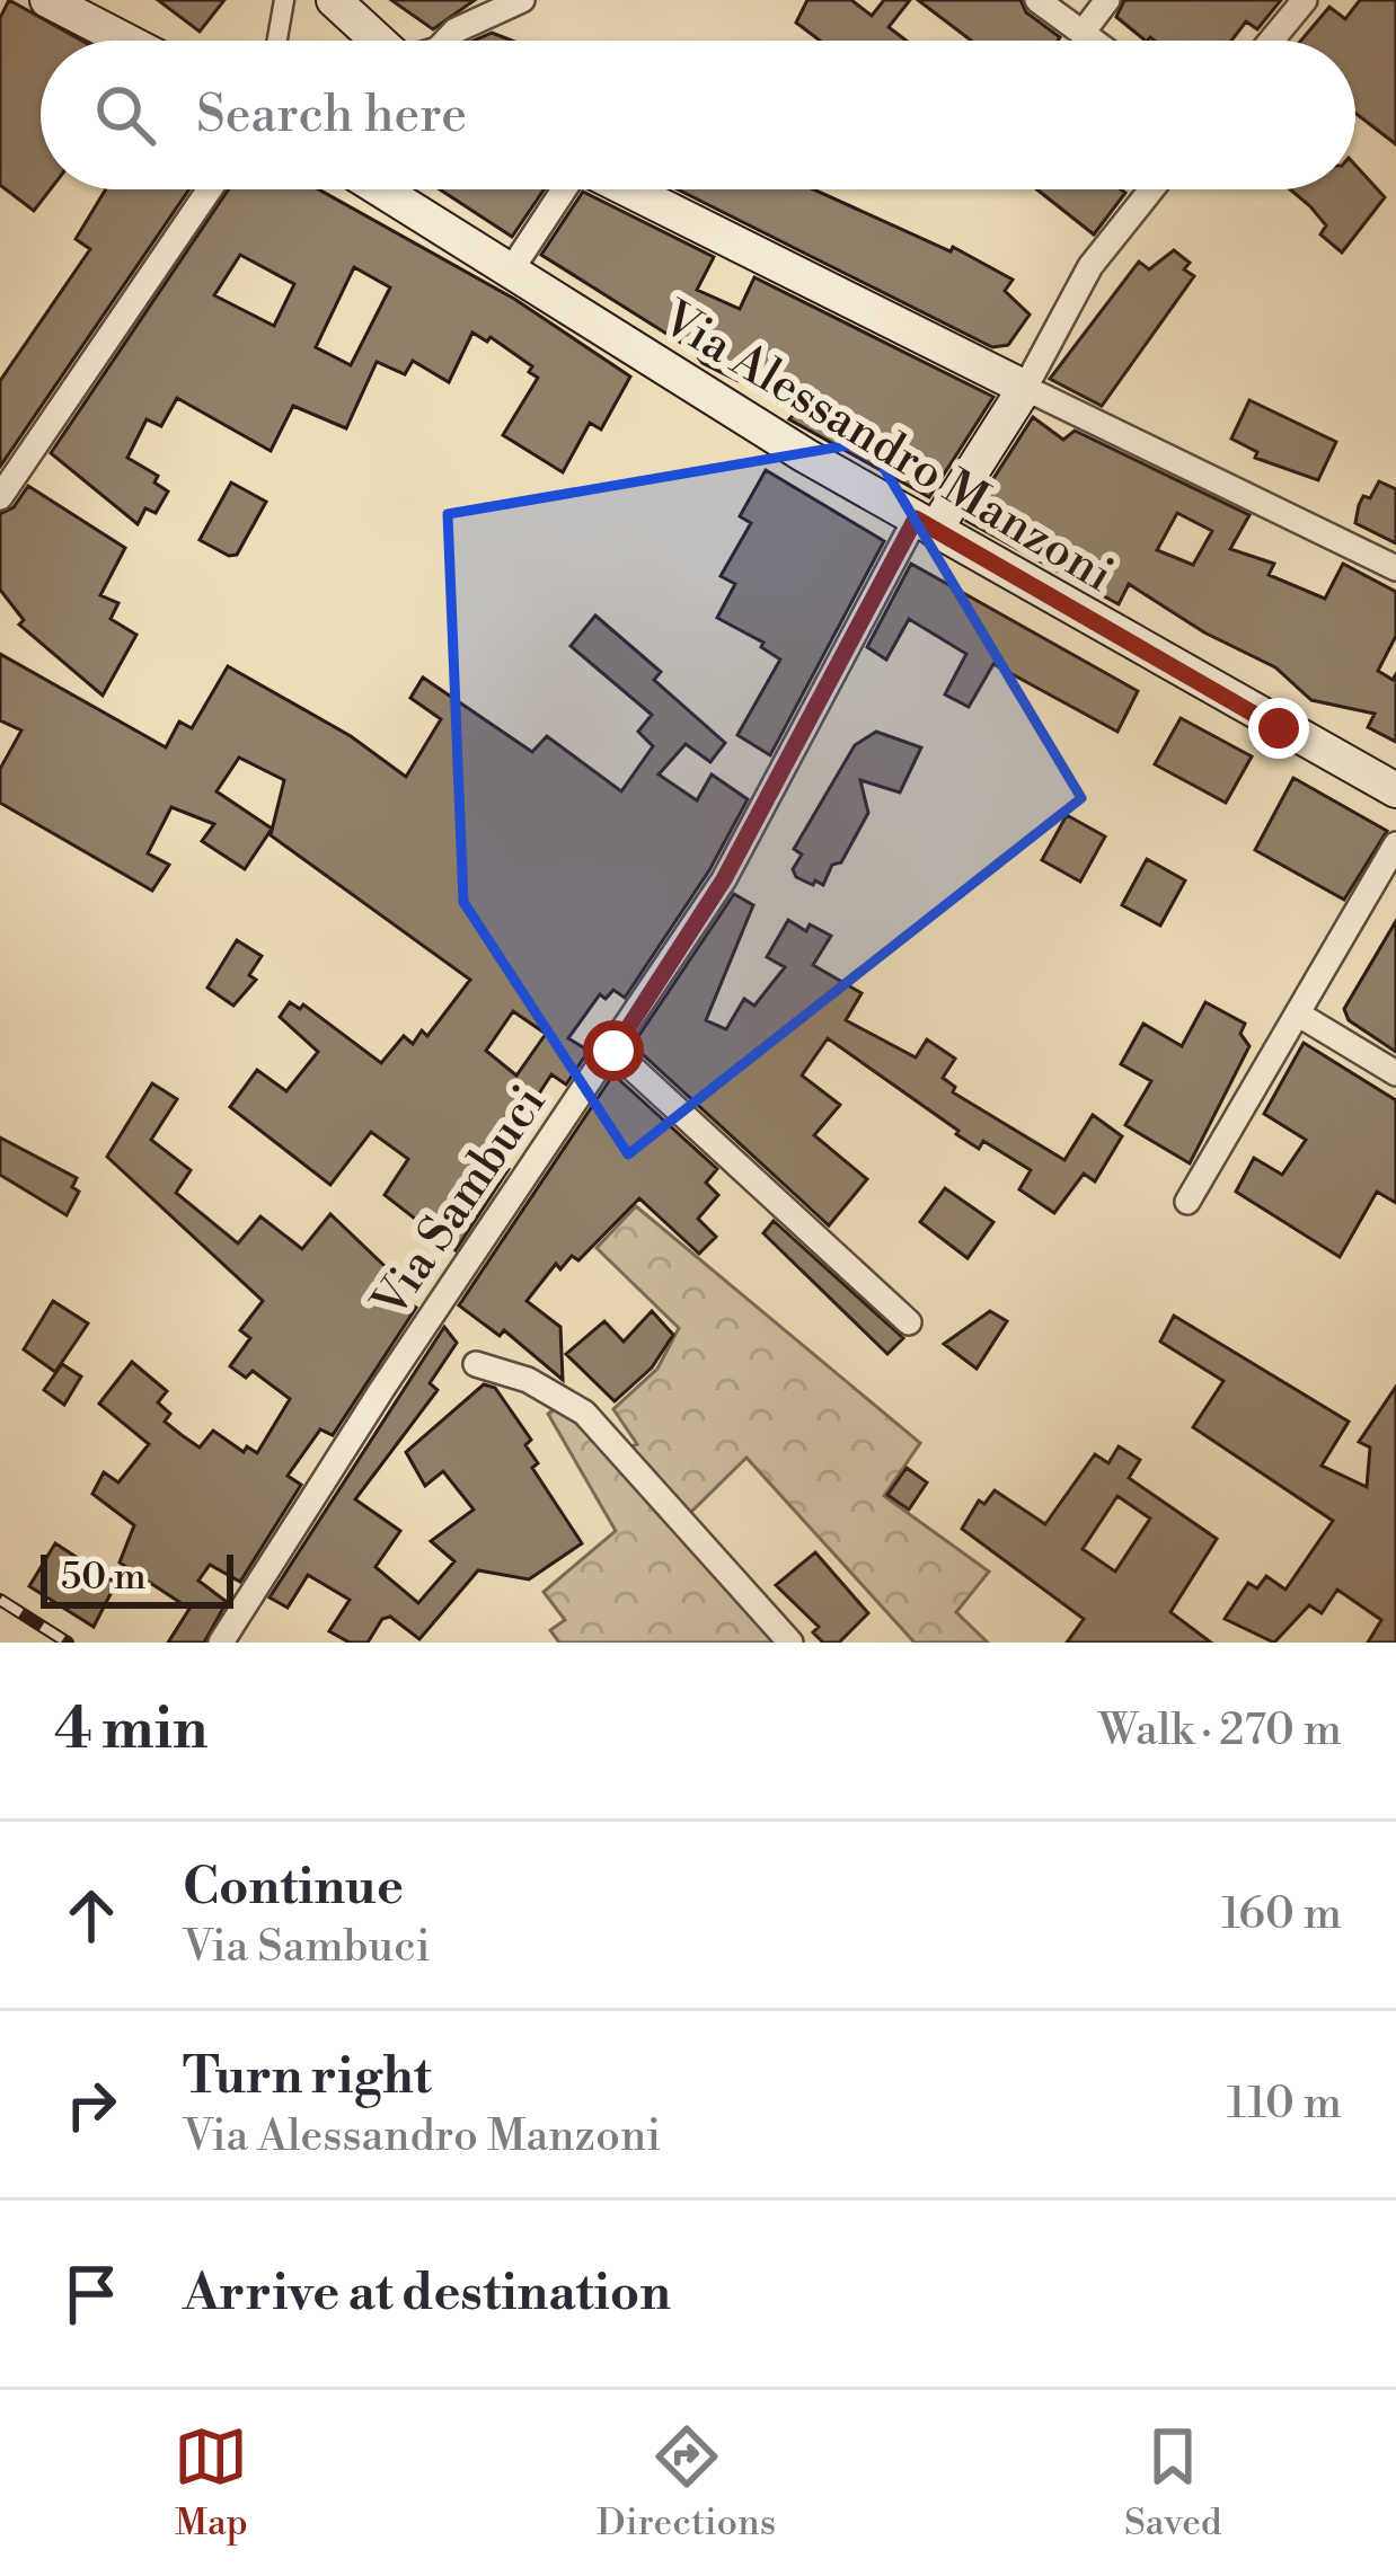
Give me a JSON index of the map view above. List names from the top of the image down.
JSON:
{
  "streets": {
    "main road": ["Via Alessandro Manzoni"],
    "street": ["Via Sambuci"]
  },
  "crossings": [
    ["Via Alessandro Manzoni", "Via Sambuci"]
  ],
  "scale_bar": "50 m",
  "page": {
    "search": "Search here",
    "scale": "50 m",
    "heading": ["4 min", "Walk · 270 m"],
    "list": [
      ["Continue", "Via Sambuci", "160 m"],
      ["Turn right", "Via Alessandro Manzoni", "110 m"],
      "Arrive at destination"
    ],
    "nav": ["Map", "Directions", "Saved"]
  }
}
